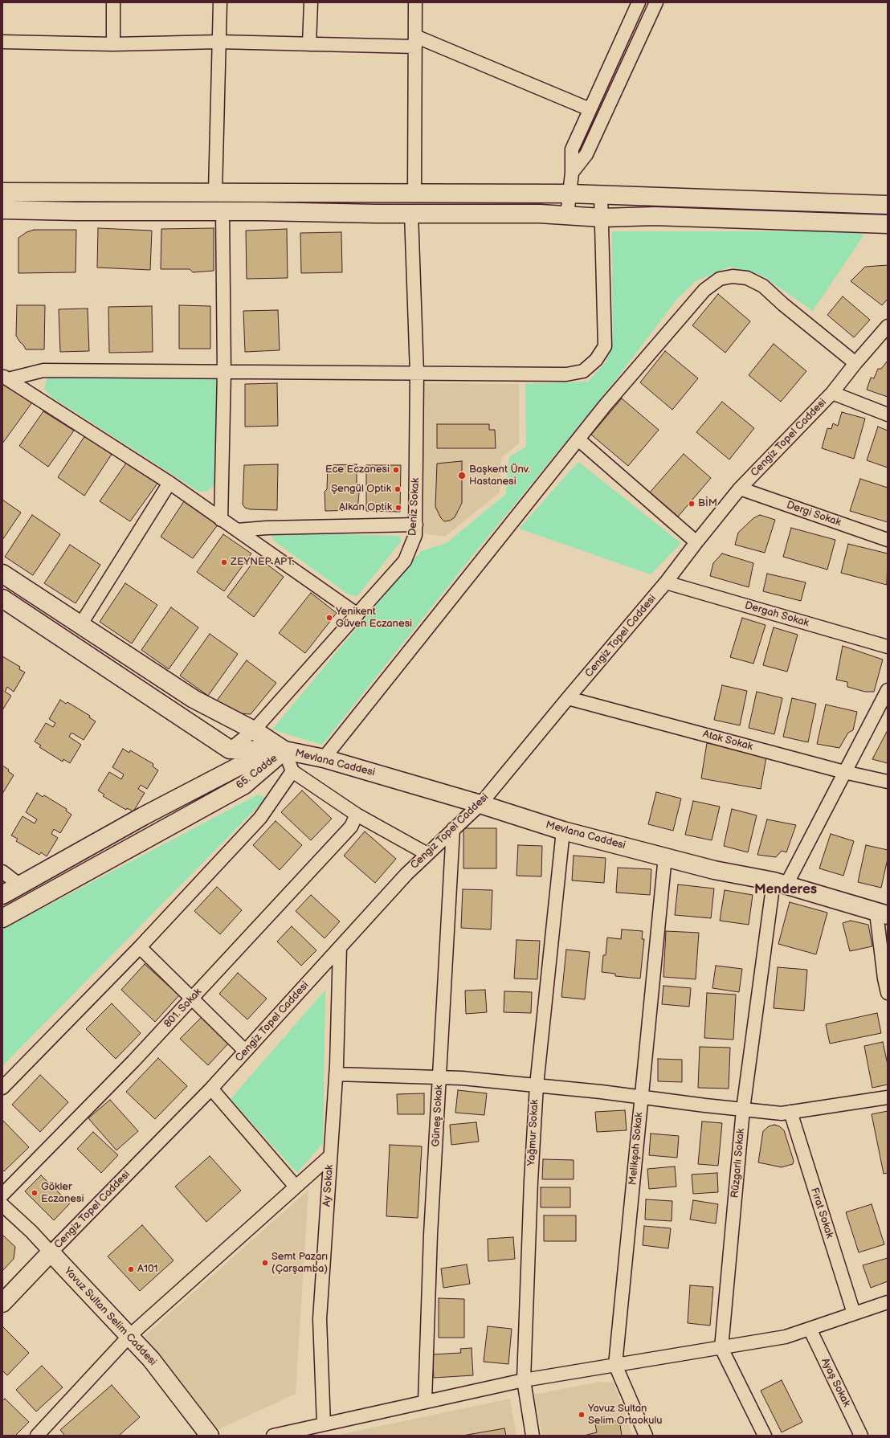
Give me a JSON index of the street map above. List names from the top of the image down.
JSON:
{
  "streets": {
    "main road": [
      "Cengiz Topel Caddesi",
      "Mevlana Caddesi",
      "65. Cadde",
      "Yavuz Sultan Selim Caddesi"
    ],
    "street": [
      "Deniz Sokak",
      "Dergi Sokak",
      "Dergah Sokak",
      "Atak Sokak",
      "801. Sokak",
      "Güneş Sokak",
      "Yağmur Sokak",
      "Melikşah Sokak",
      "Rüzgarlı Sokak",
      "Ay Sokak",
      "Fırat Sokak",
      "Ayaş Sokak"
    ]
  },
  "crossings": [
    ["Cengiz Topel Caddesi", "Dergi Sokak"],
    ["Cengiz Topel Caddesi", "Dergah Sokak"],
    ["Cengiz Topel Caddesi", "Atak Sokak"],
    ["Cengiz Topel Caddesi", "Mevlana Caddesi"],
    ["Cengiz Topel Caddesi", "Güneş Sokak"],
    ["Cengiz Topel Caddesi", "Ay Sokak"],
    ["Cengiz Topel Caddesi", "Yavuz Sultan Selim Caddesi"],
    ["Atak Sokak", "Rüzgarlı Sokak"],
    ["Mevlana Caddesi", "65. Cadde"],
    ["Mevlana Caddesi", "Yağmur Sokak"],
    ["Mevlana Caddesi", "Melikşah Sokak"],
    ["Mevlana Caddesi", "Rüzgarlı Sokak"]
  ],
  "districts": ["Menderes"],
  "places": [
    "Ece Eczanesi",
    "Başkent Ünv. Hastanesi",
    "Şengül Optik",
    "BİM",
    "Alkan Optik",
    "ZEYNEP APT.",
    "Yenikent Güven Eczanesi",
    "Gökler Eczanesi",
    "Semt Pazarı (Çarşamba)",
    "A101",
    "Yavuz Sultan Selim Ortaokulu"
  ]
}
